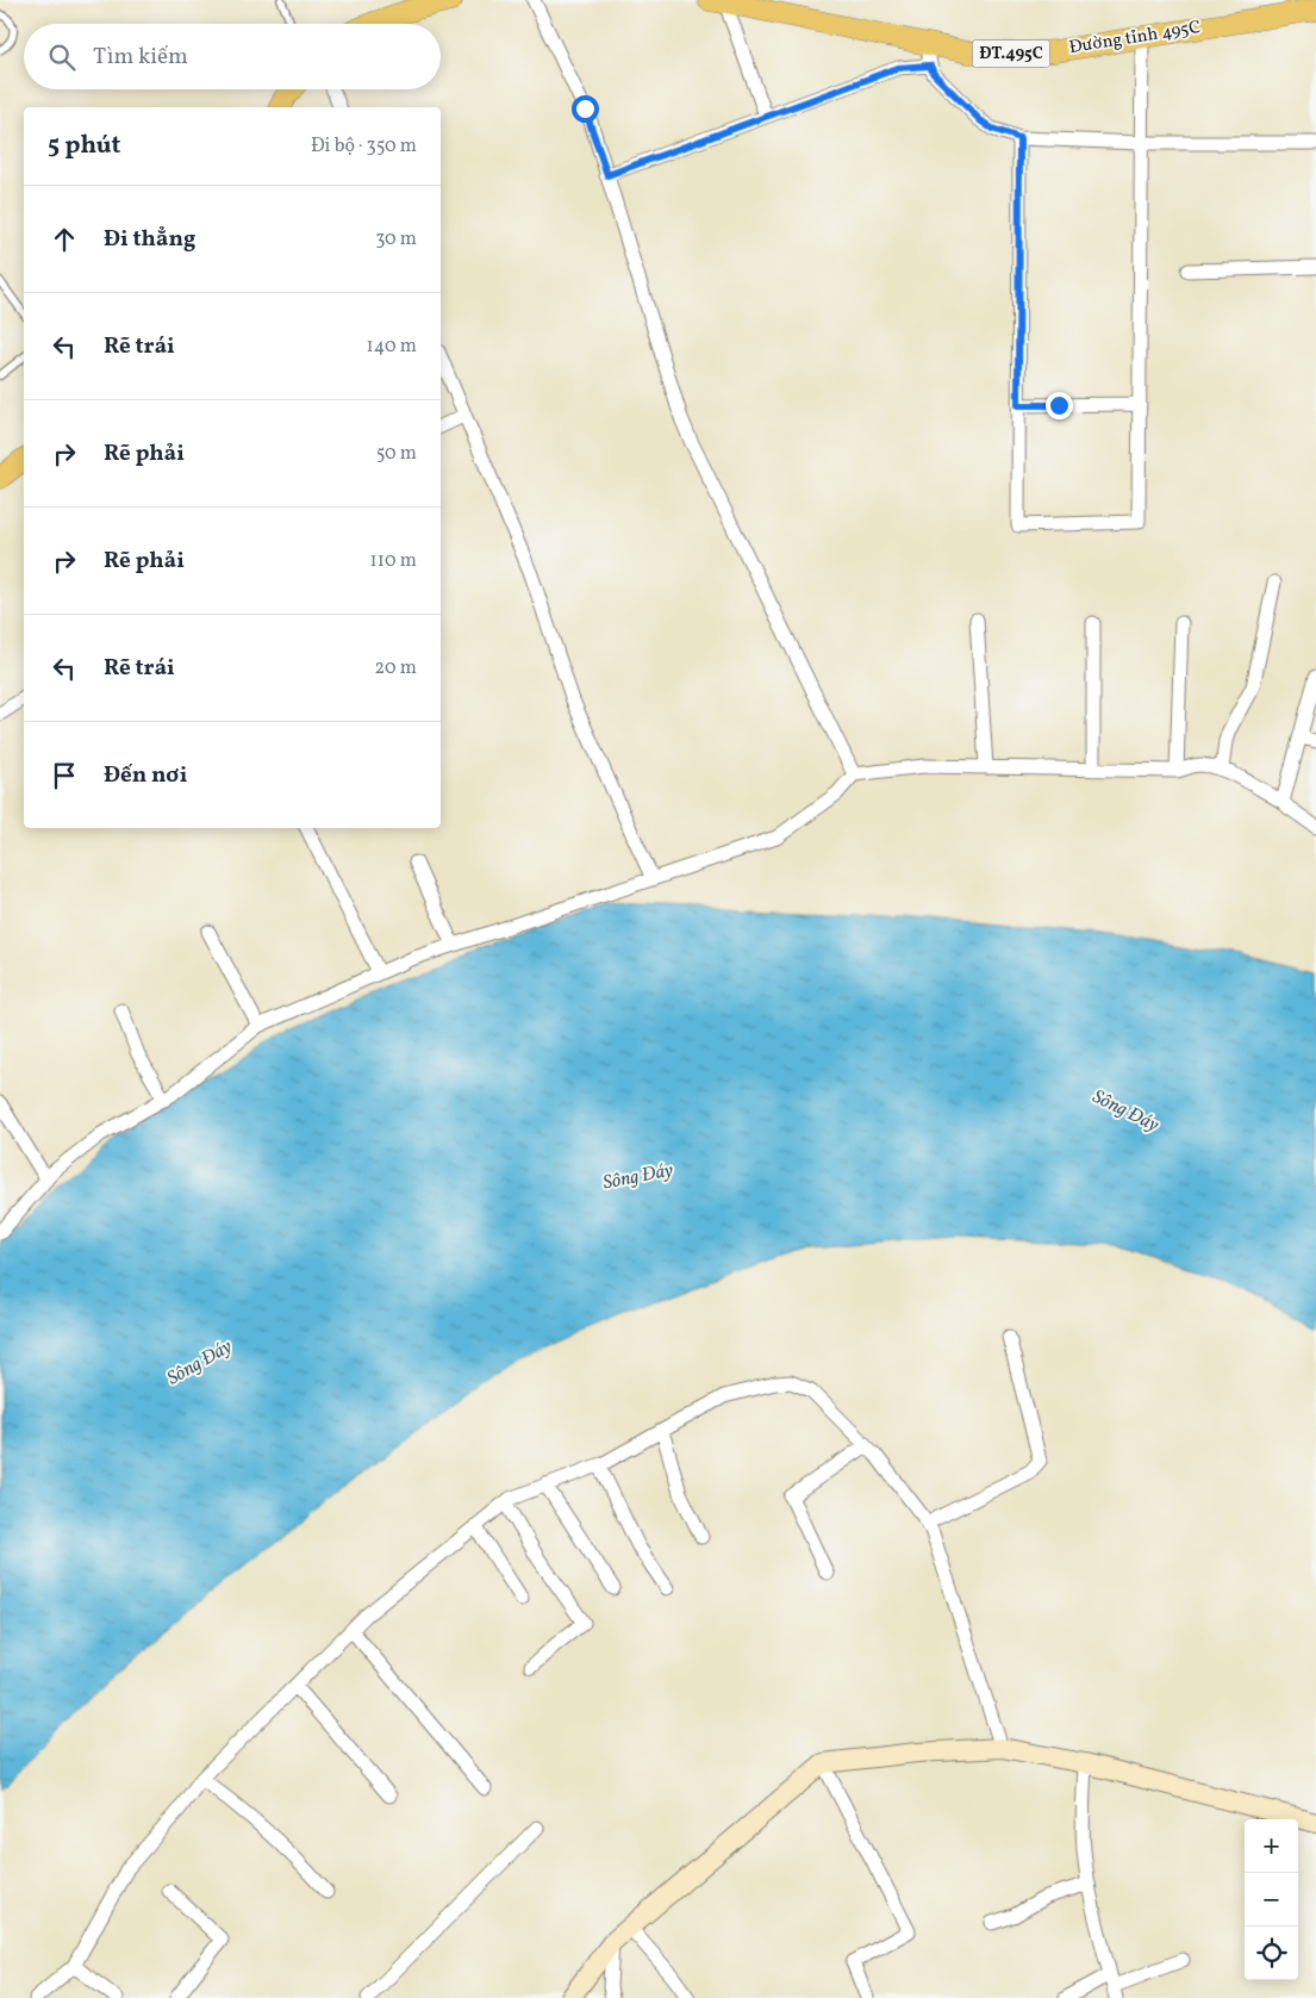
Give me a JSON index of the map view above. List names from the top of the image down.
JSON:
{
  "streets": {
    "main road": ["Đường tỉnh 495C", "ĐT.495C"]
  },
  "water": ["Sông Đáy"],
  "page": {
    "search": "Tìm kiếm",
    "heading": ["5 phút", "Đi bộ · 350 m"],
    "list": [
      ["Đi thẳng", "30 m"],
      ["Rẽ trái", "140 m"],
      ["Rẽ phải", "50 m"],
      ["Rẽ phải", "110 m"],
      ["Rẽ trái", "20 m"],
      "Đến nơi"
    ],
    "map_buttons": ["+", "−"]
  }
}
